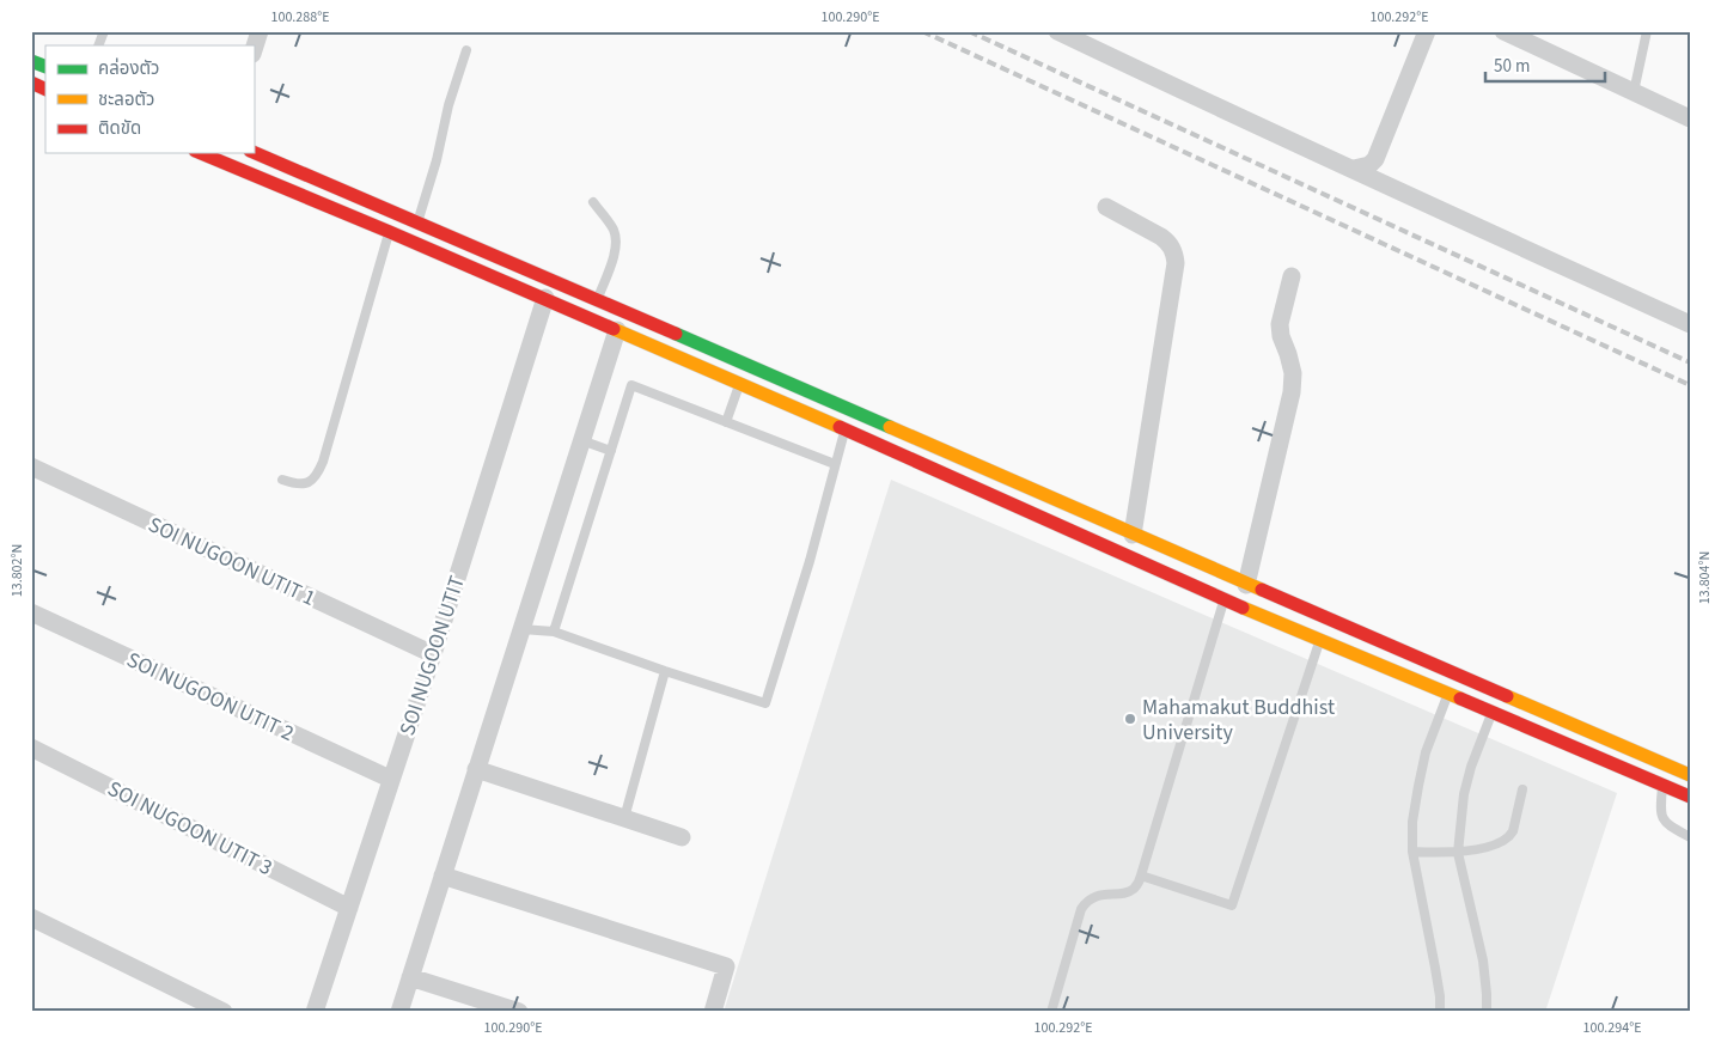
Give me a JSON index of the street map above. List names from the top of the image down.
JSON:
{
  "streets": {
    "street": [
      "SOI NUGOON UTIT 1",
      "SOI NUGOON UTIT",
      "SOI NUGOON UTIT 2",
      "SOI NUGOON UTIT 3"
    ]
  },
  "crossings": [
    ["SOI NUGOON UTIT 1", "SOI NUGOON UTIT"],
    ["SOI NUGOON UTIT", "SOI NUGOON UTIT 2"],
    ["SOI NUGOON UTIT", "SOI NUGOON UTIT 3"]
  ],
  "places": ["Mahamakut Buddhist University"],
  "legend": ["คล่องตัว", "ชะลอตัว", "ติดขัด"],
  "scale_bar": "50 m",
  "coordinates": [
    "100.288°E",
    "100.290°E",
    "100.292°E",
    "13.802°N",
    "13.804°N",
    "100.294°E"
  ]
}
